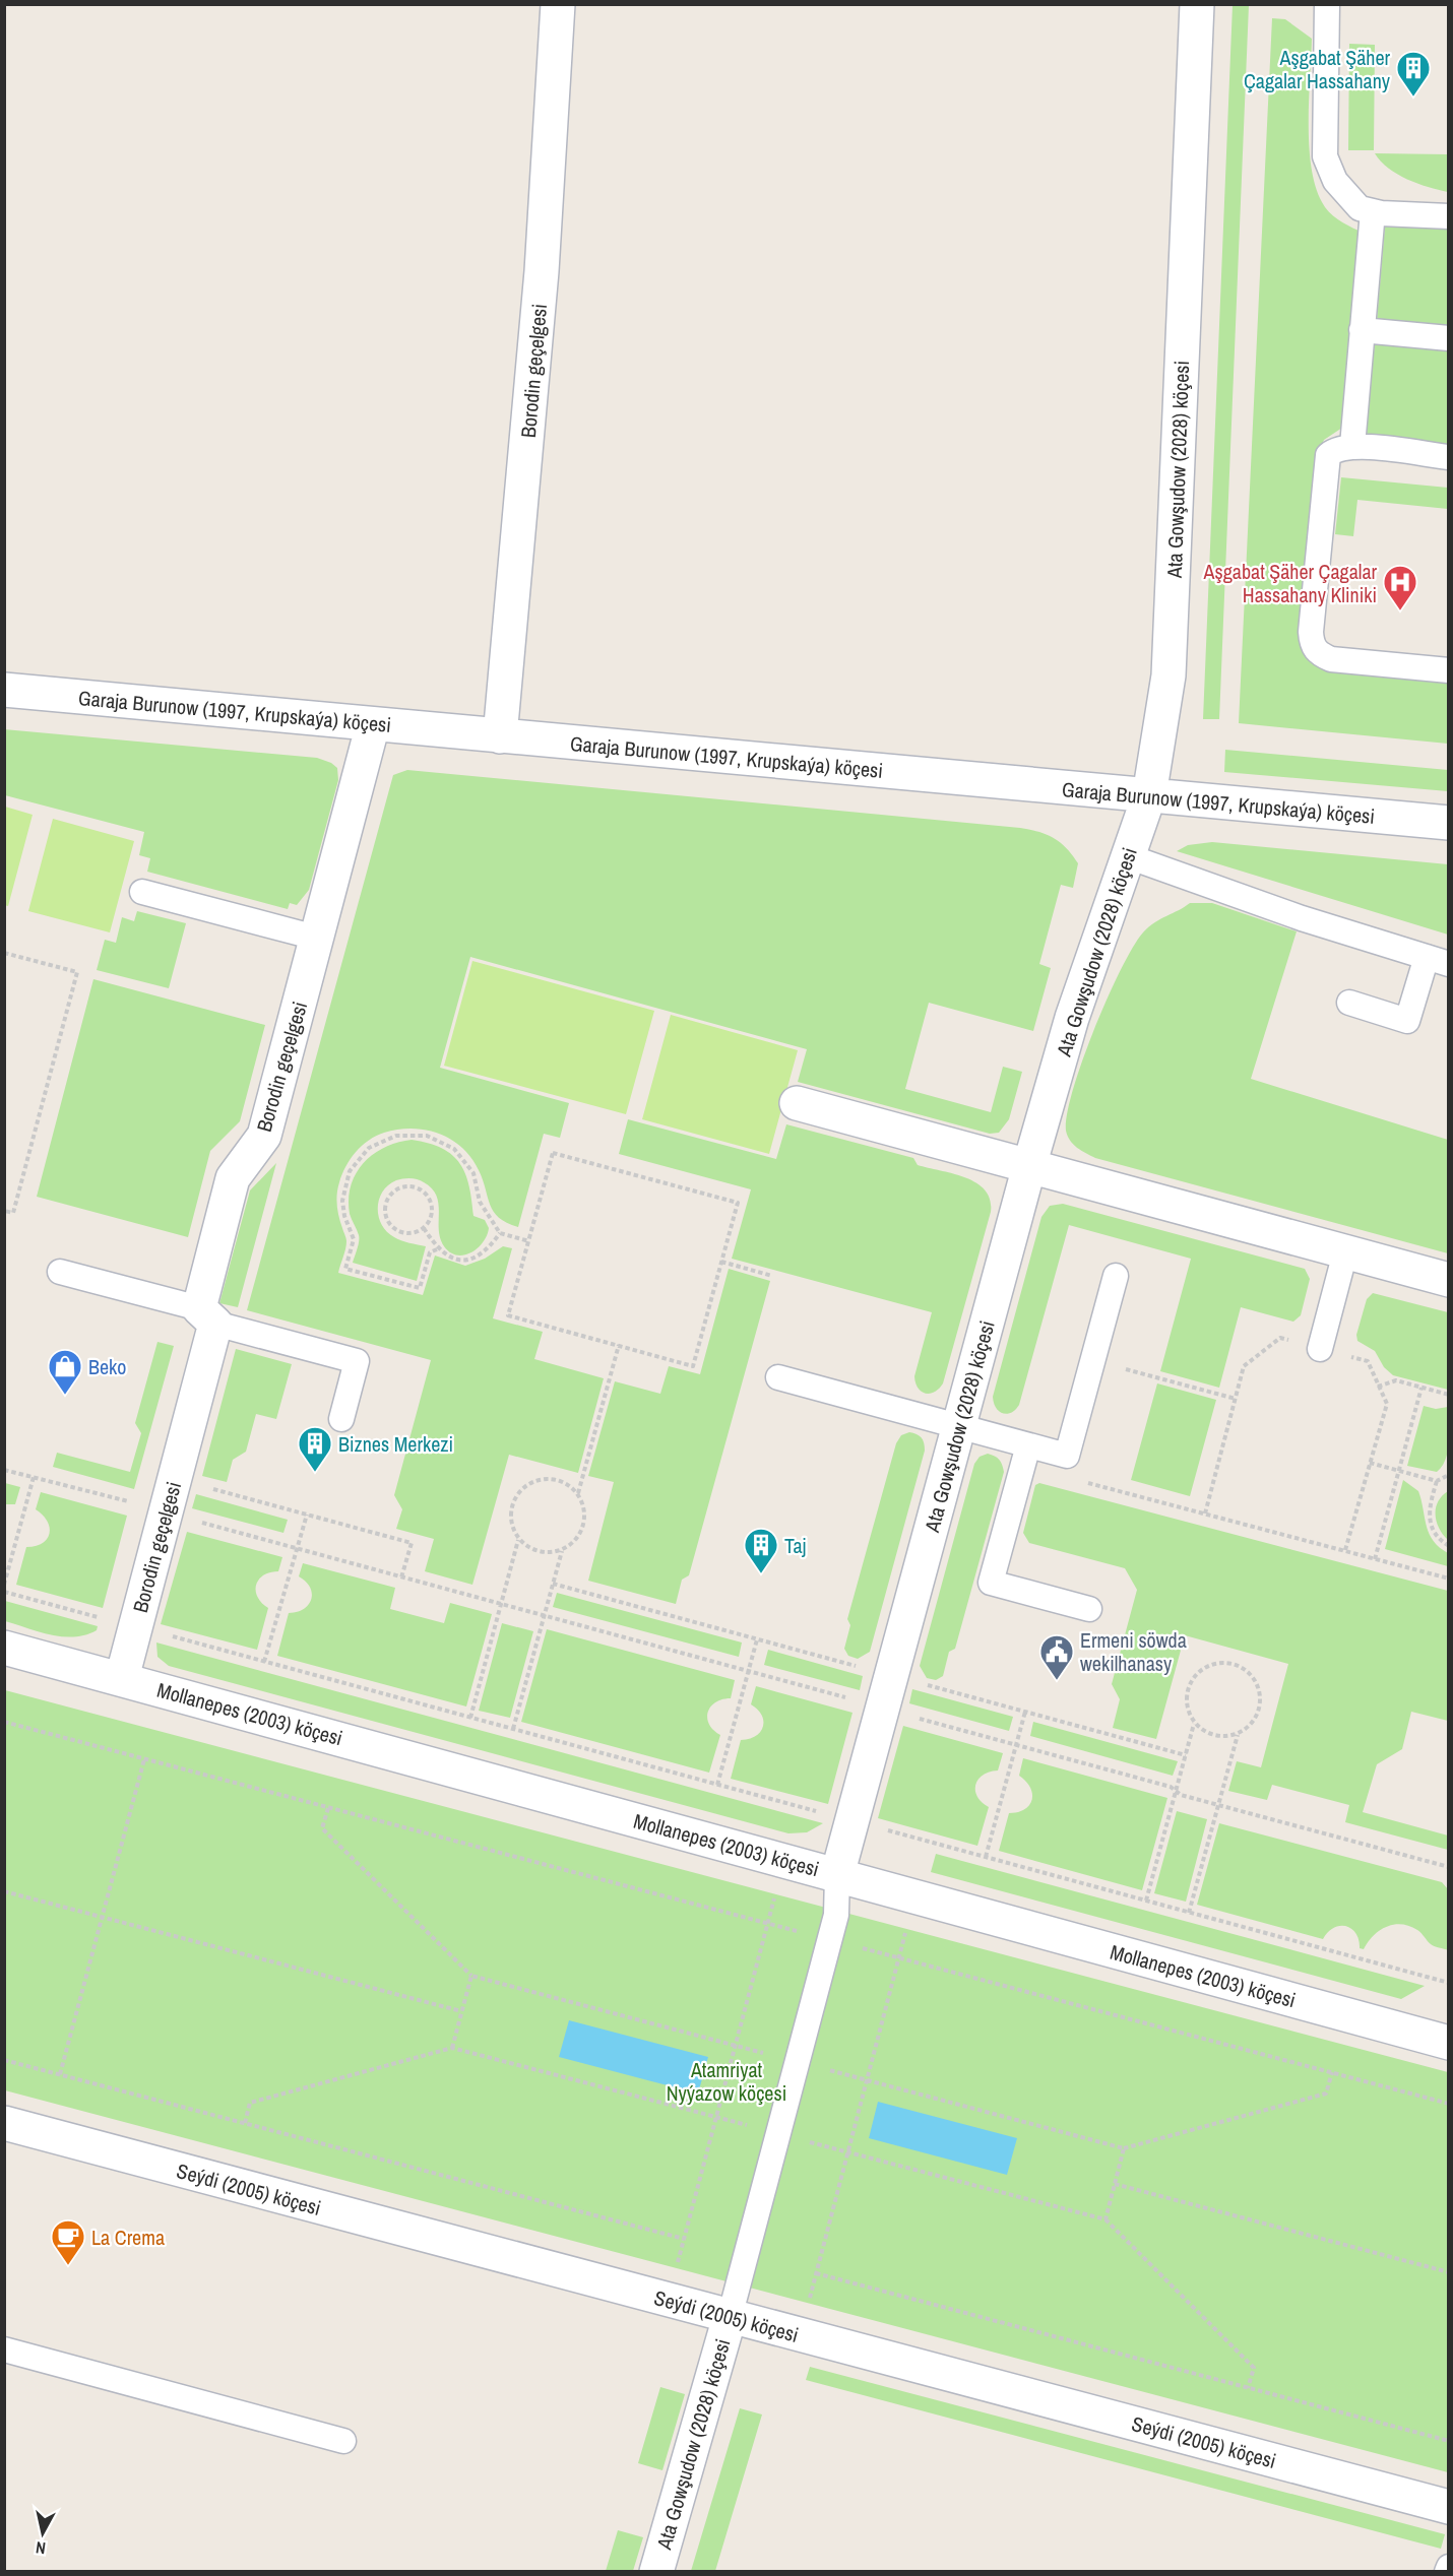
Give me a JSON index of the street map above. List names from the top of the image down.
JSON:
{
  "streets": {
    "street": [
      "Borodin geçelgesi",
      "Ata Gowşudow (2028) köçesi",
      "Garaja Burunow (1997, Krupskaýa) köçesi",
      "Mollanepes (2003) köçesi",
      "Seýdi (2005) köçesi"
    ]
  },
  "crossings": [
    ["Borodin geçelgesi", "Garaja Burunow (1997, Krupskaýa) köçesi"],
    ["Borodin geçelgesi", "Mollanepes (2003) köçesi"],
    ["Ata Gowşudow (2028) köçesi", "Garaja Burunow (1997, Krupskaýa) köçesi"],
    ["Ata Gowşudow (2028) köçesi", "Mollanepes (2003) köçesi"],
    ["Ata Gowşudow (2028) köçesi", "Seýdi (2005) köçesi"]
  ],
  "parks": ["Atamriyat Nyýazow köçesi"],
  "places": {
    "building": ["Aşgabat Şäher Çagalar Hassahany", "Biznes Merkezi", "Taj"],
    "hospital": ["Aşgabat Şäher Çagalar Hassahany Kliniki"],
    "shop": ["Beko"],
    "public building": ["Ermeni söwda wekilhanasy"],
    "cafe": ["La Crema"]
  },
  "north": "bottom"
}
